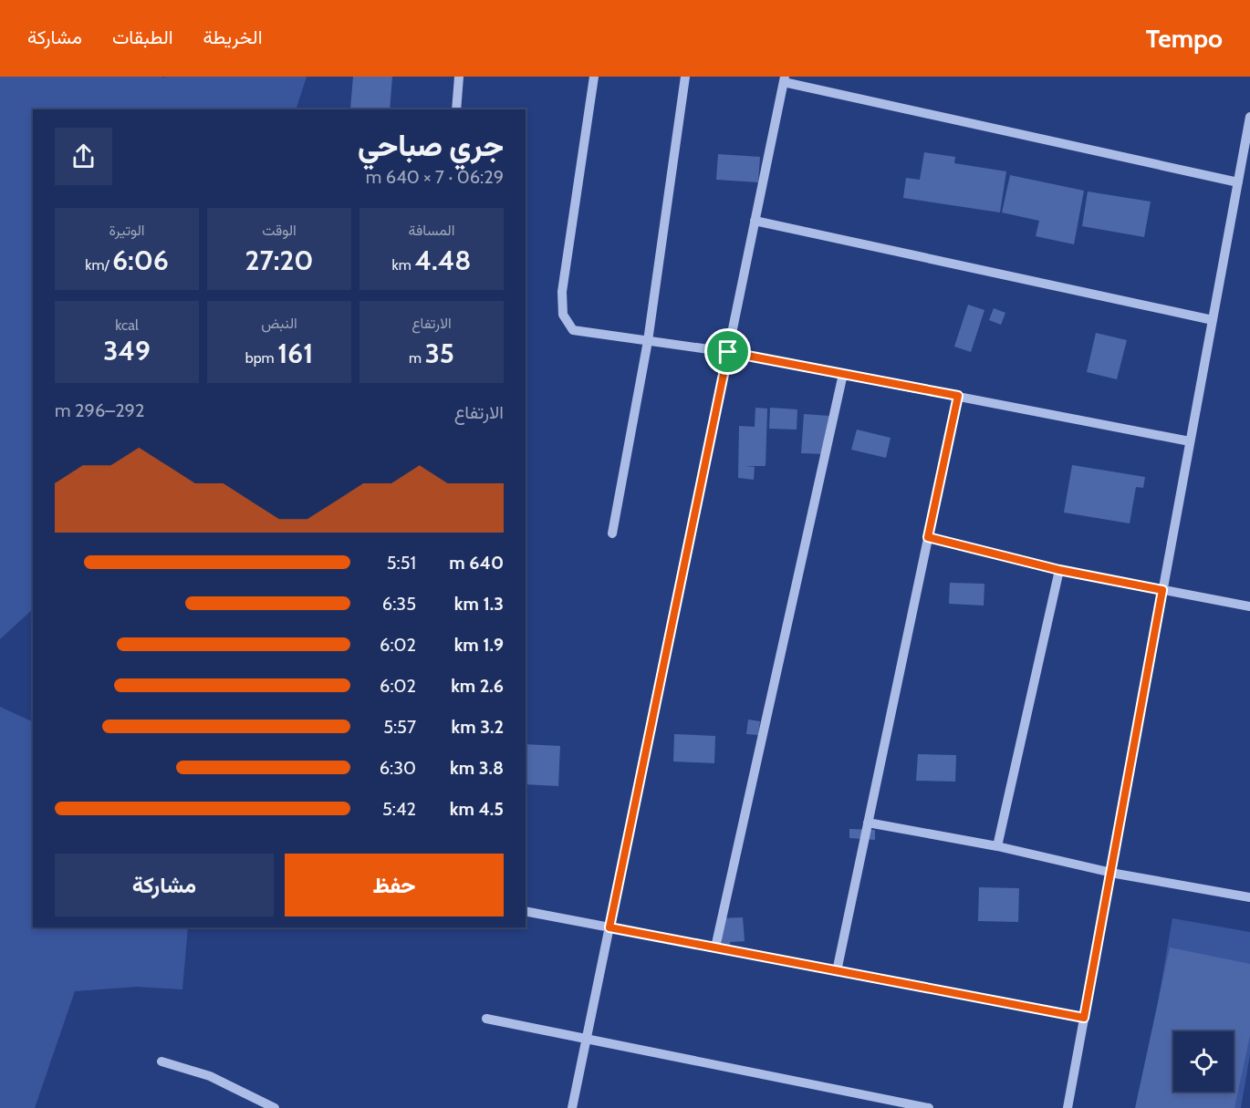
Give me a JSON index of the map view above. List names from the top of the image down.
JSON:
{
  "page": {
    "header": "Tempo",
    "nav": ["الخريطة", "الطبقات", "مشاركة"],
    "heading": ["جري صباحي", "06:29 · 7 × 640 m"],
    "stats": [
      ["المسافة", "4.48 km"],
      ["الوقت", "27:20"],
      ["الوتيرة", "6:06 /km"],
      ["الارتفاع", "35 m"],
      ["النبض", "161 bpm"],
      ["kcal", "349"]
    ],
    "chart": ["الارتفاع", "292–296 m"],
    "list": [
      {
        "name": "640 m",
        "note": "5:51"
      },
      {
        "name": "1.3 km",
        "note": "6:35"
      },
      {
        "name": "1.9 km",
        "note": "6:02"
      },
      {
        "name": "2.6 km",
        "note": "6:02"
      },
      {
        "name": "3.2 km",
        "note": "5:57"
      },
      {
        "name": "3.8 km",
        "note": "6:30"
      },
      {
        "name": "4.5 km",
        "note": "5:42"
      }
    ],
    "buttons": ["حفظ", "مشاركة"]
  }
}
